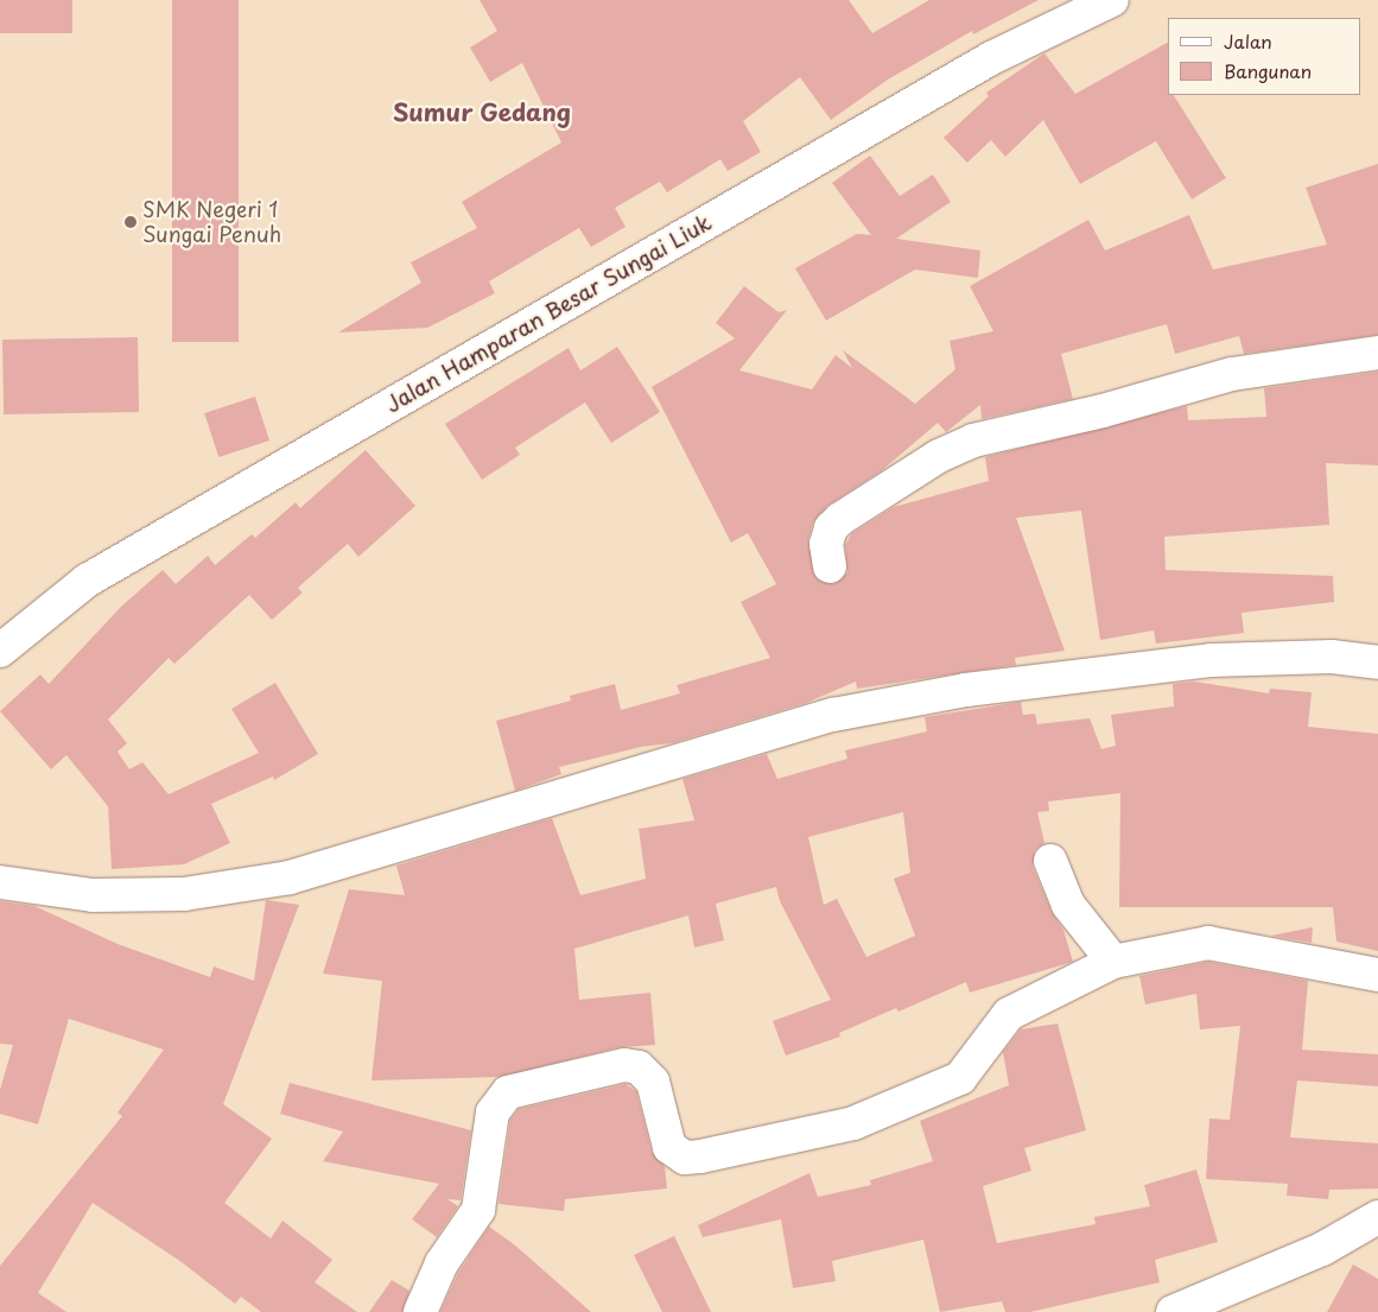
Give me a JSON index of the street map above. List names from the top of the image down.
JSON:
{
  "streets": {
    "street": ["Jalan Hamparan Besar Sungai Liuk"]
  },
  "districts": ["Sumur Gedang"],
  "places": ["SMK Negeri 1 Sungai Penuh"],
  "legend": ["Jalan", "Bangunan"]
}
